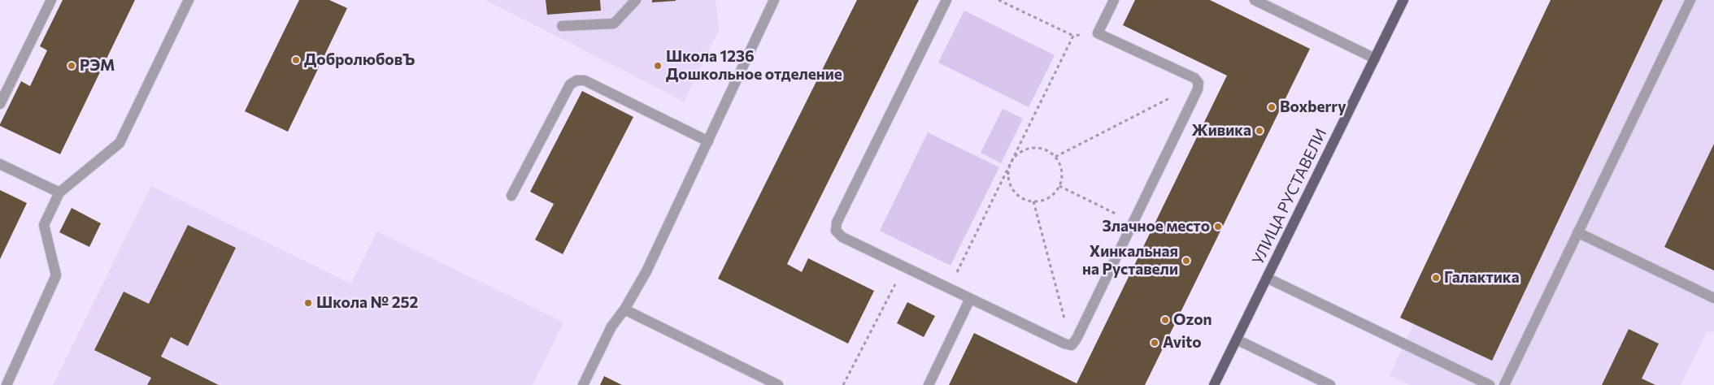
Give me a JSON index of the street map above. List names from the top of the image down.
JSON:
{
  "streets": {
    "main road": ["УЛИЦА РУСТАВЕЛИ"]
  },
  "places": [
    "ДобролюбовЪ",
    "РЭМ",
    "Школа 1236 Дошкольное отделение",
    "Boxberry",
    "Живика",
    "Злачное место",
    "Хинкальная на Руставели",
    "Галактика",
    "Школа № 252",
    "Ozon",
    "Avito"
  ]
}
